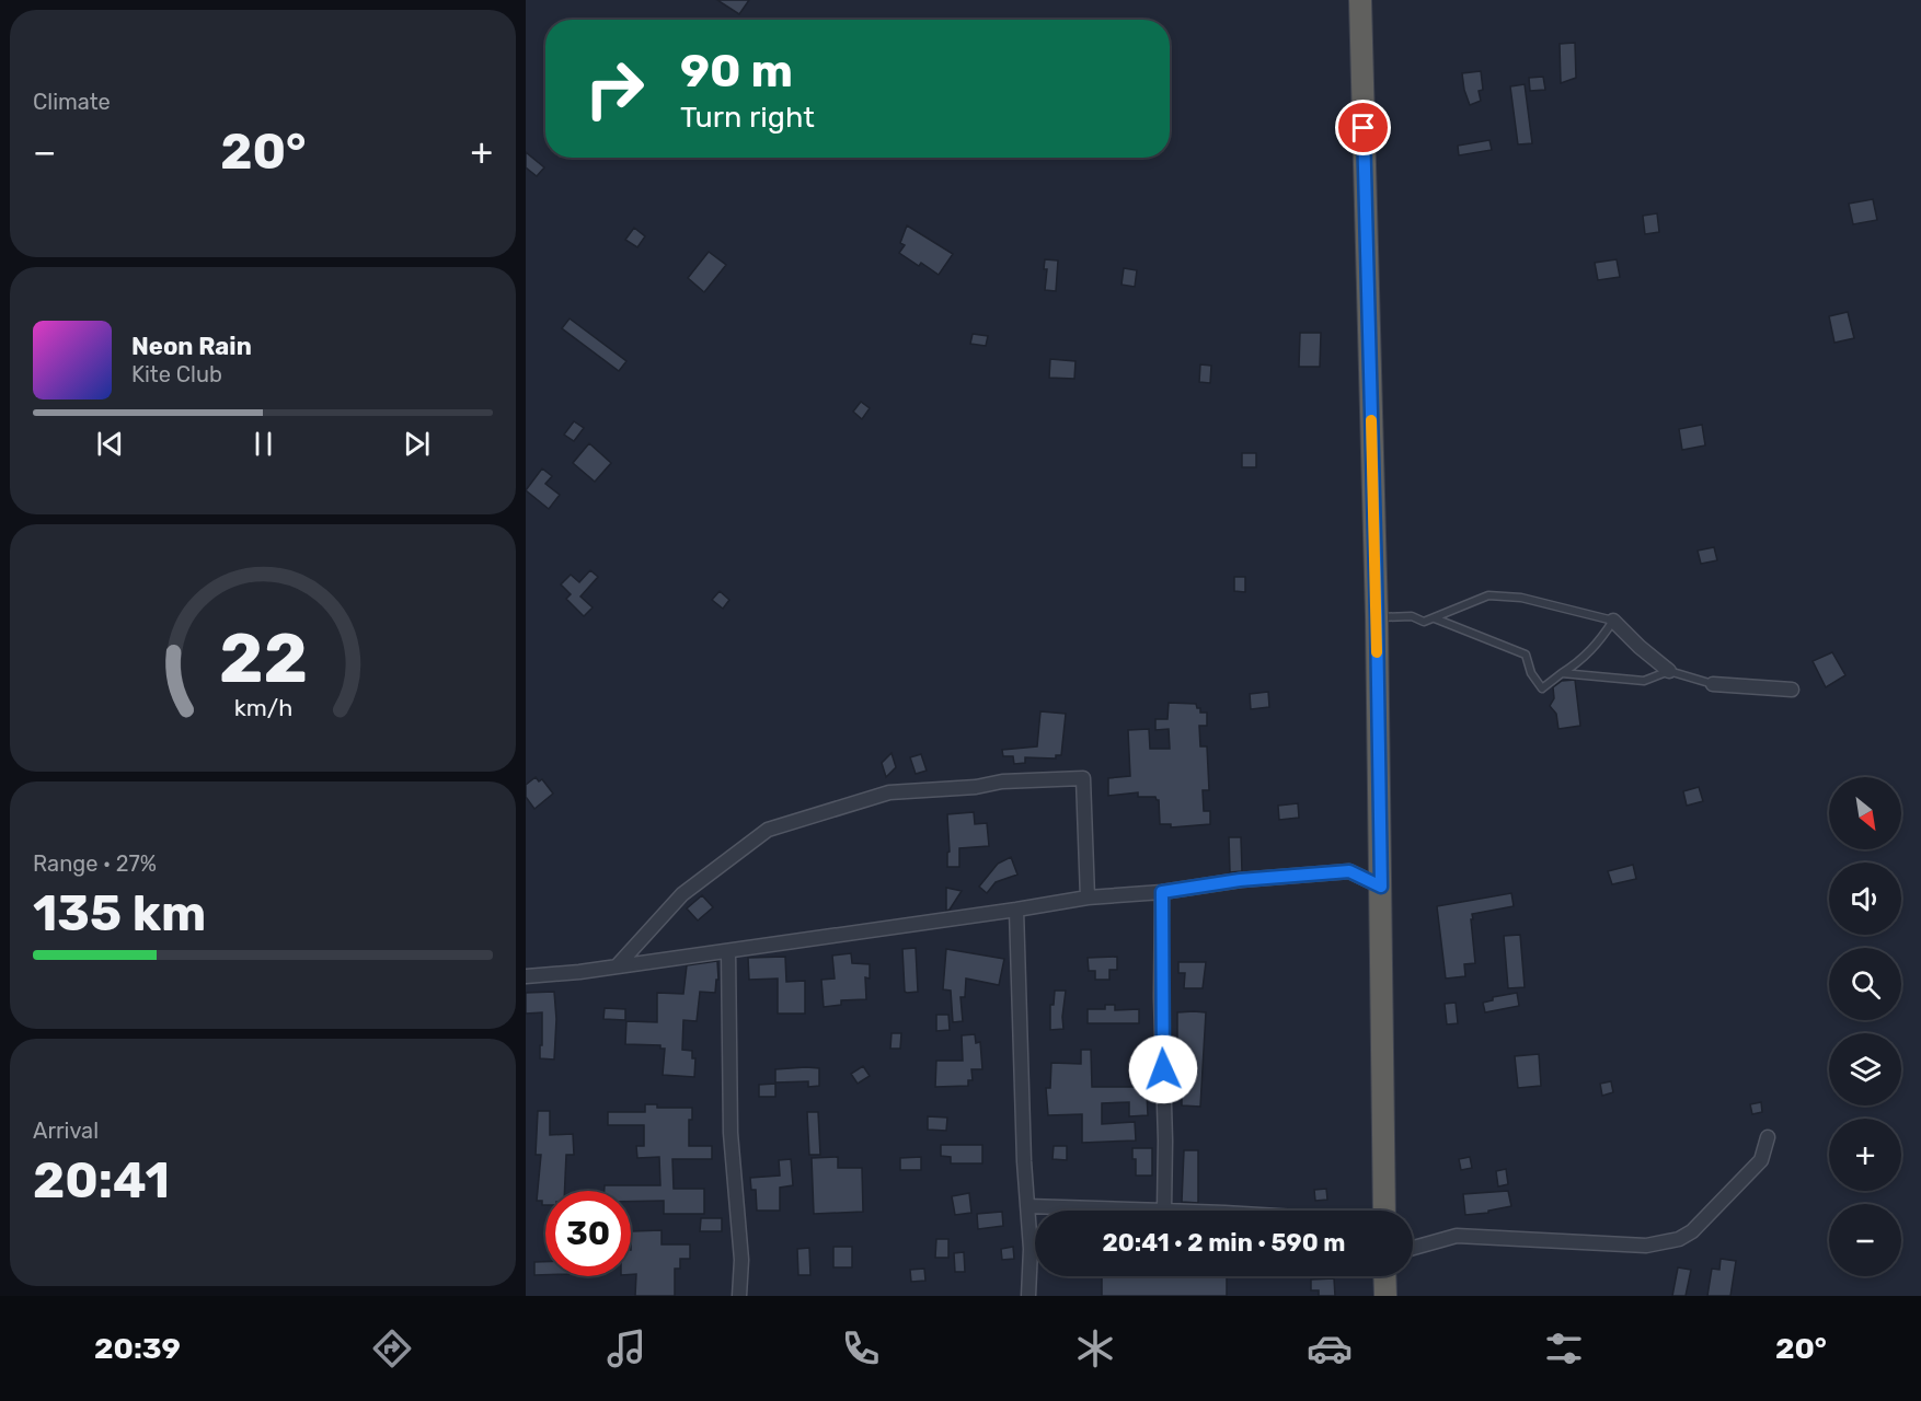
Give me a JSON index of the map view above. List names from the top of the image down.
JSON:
{
  "north": "bottom right",
  "page": {
    "tile": [
      "Climate",
      ["Range · 27%", "135 km"],
      ["Arrival", "20:41"]
    ],
    "turn": ["90 m", "Turn right"],
    "heat": ["−", "20°", "+"],
    "song": ["Neon Rain", "Kite Club"],
    "map_buttons": ["+", "−"],
    "limit": "30",
    "trip": "20:41 · 2 min · 590 m",
    "tabs": ["20:39", "20°"],
    "gauge": ["22", "km/h"]
  }
}
